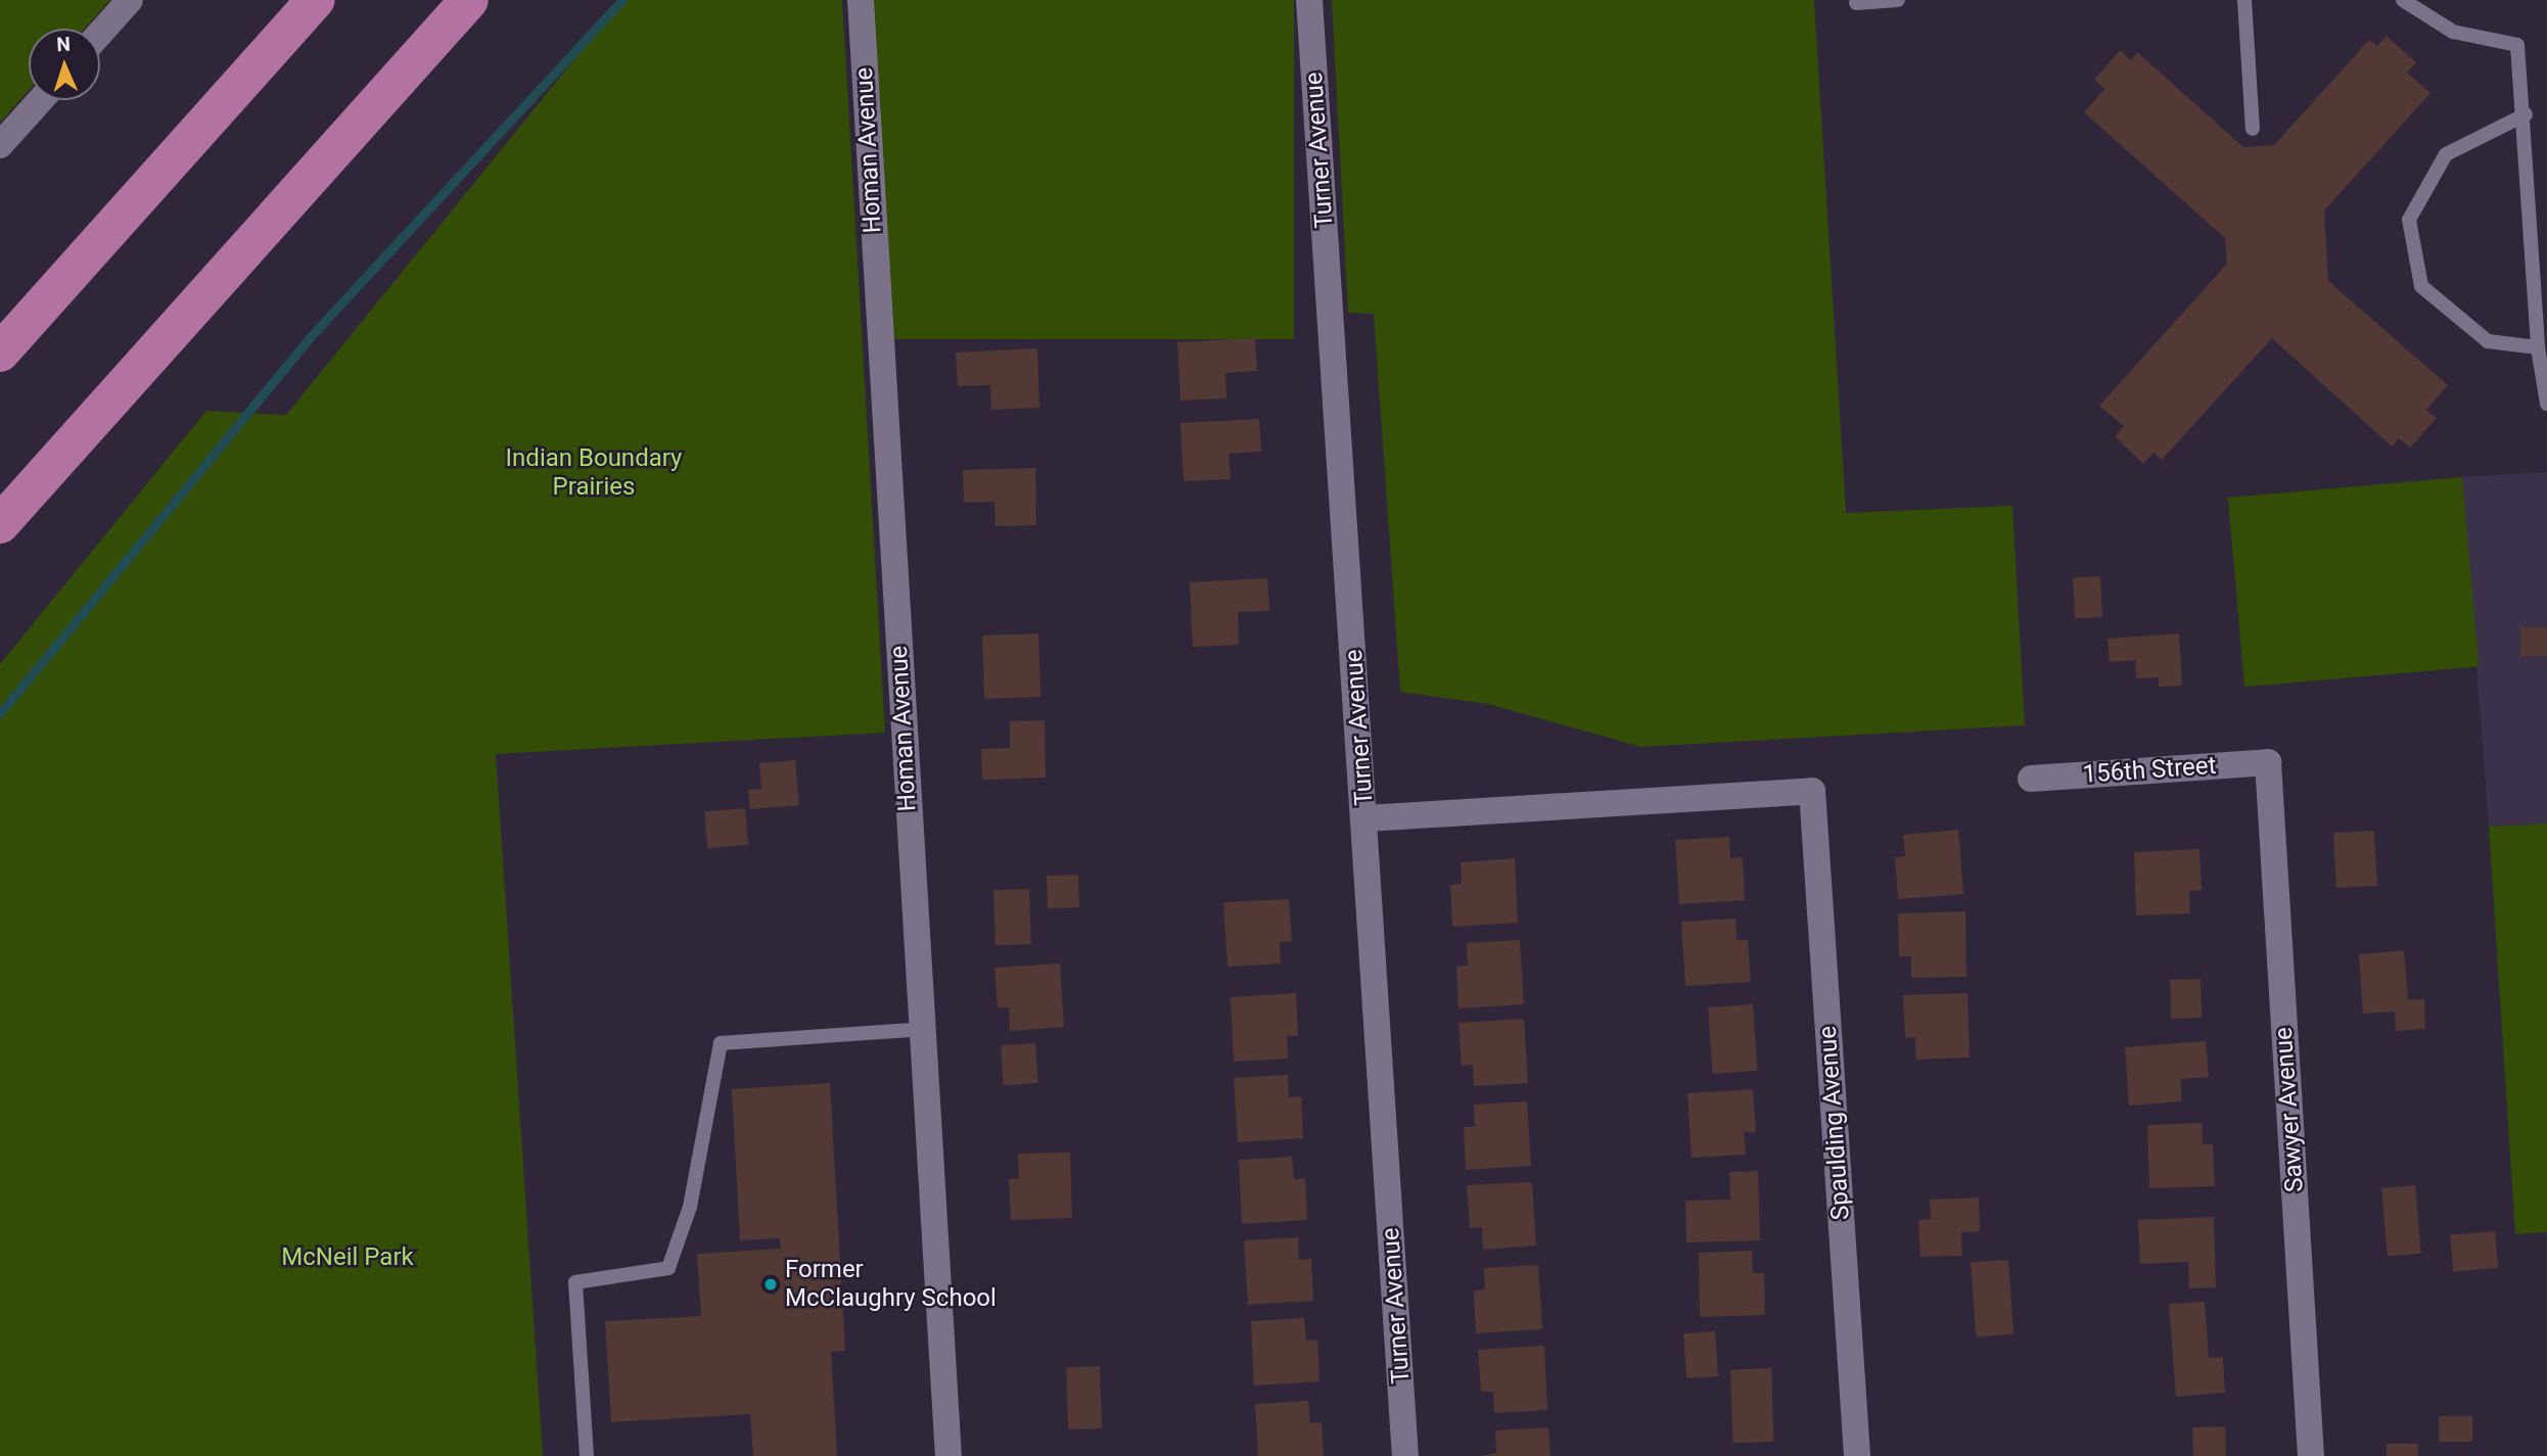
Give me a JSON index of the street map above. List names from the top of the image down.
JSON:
{
  "streets": {
    "street": [
      "Homan Avenue",
      "Turner Avenue",
      "156th Street",
      "Sawyer Avenue",
      "Spaulding Avenue"
    ]
  },
  "crossings": [
    ["Turner Avenue", "Spaulding Avenue"],
    ["156th Street", "Sawyer Avenue"]
  ],
  "parks": ["Indian Boundary Prairies", "McNeil Park"],
  "places": ["Former McClaughry School"],
  "north": "top"
}
